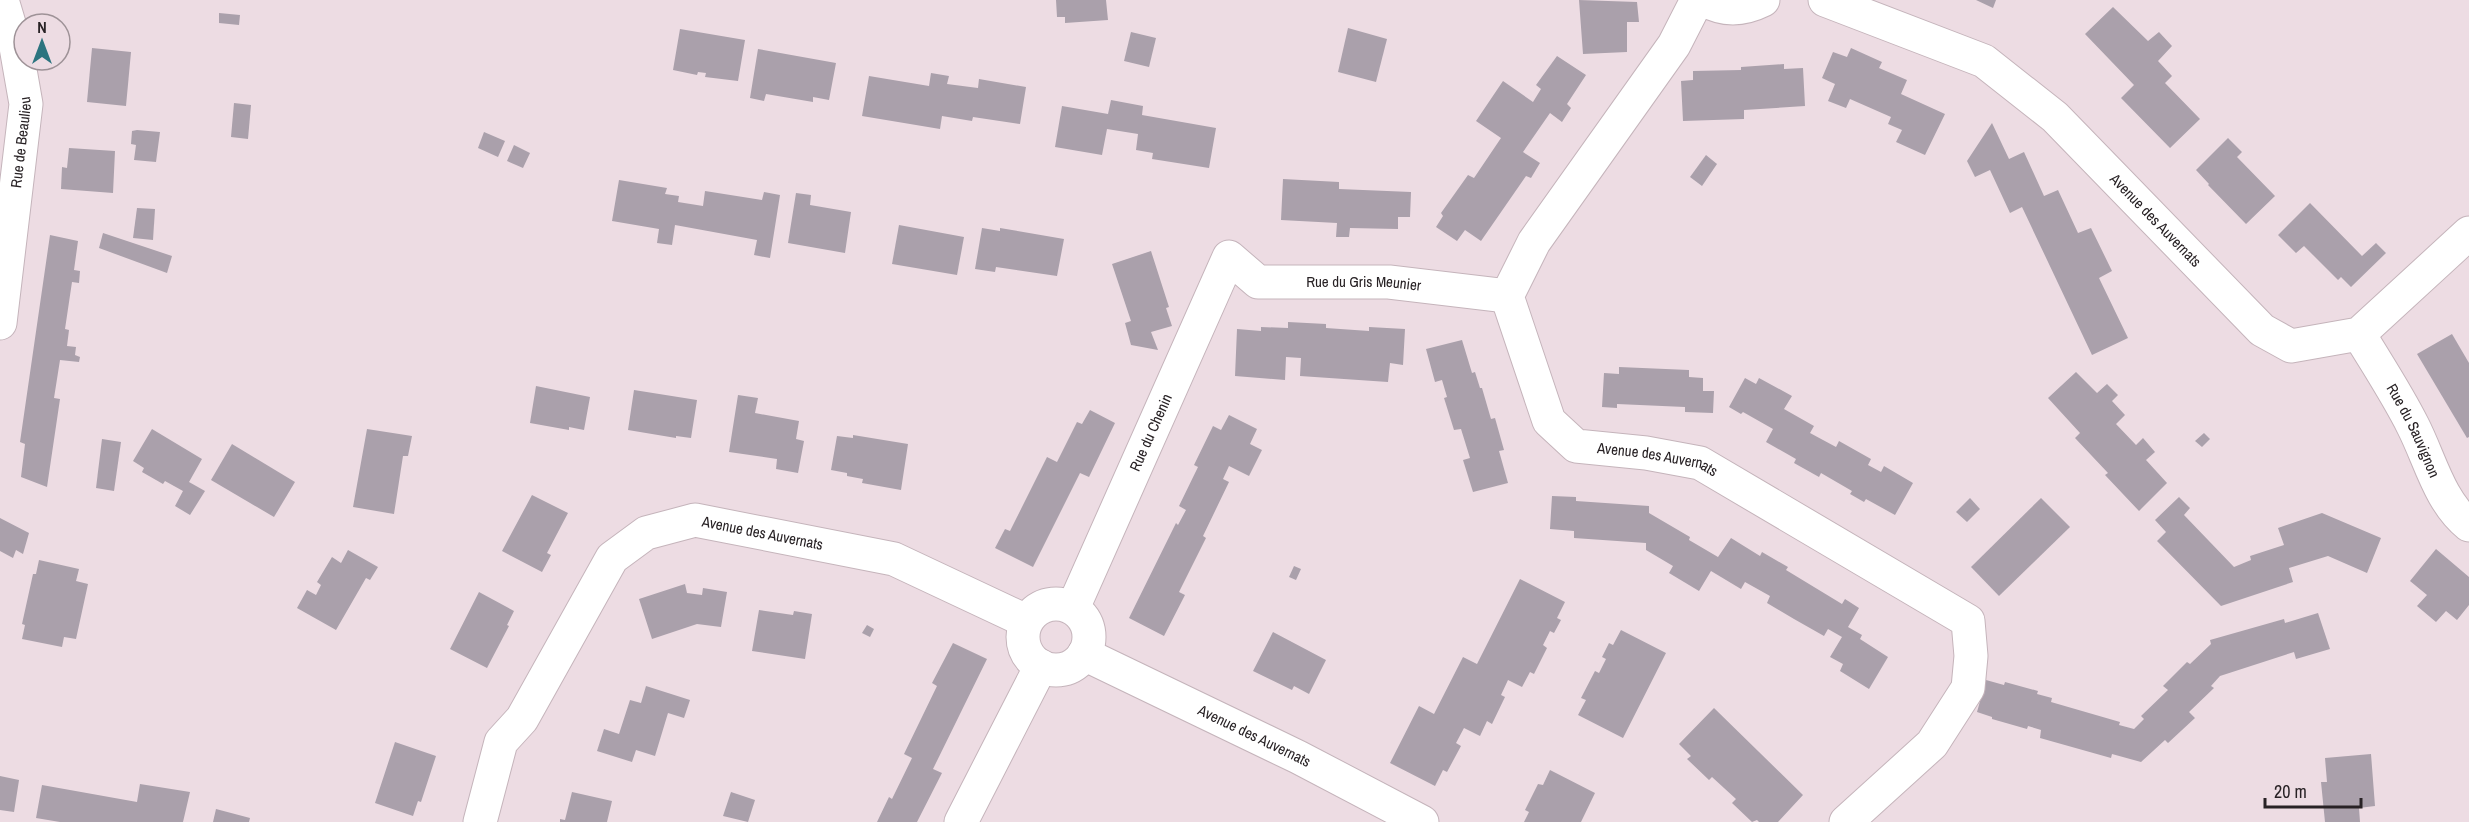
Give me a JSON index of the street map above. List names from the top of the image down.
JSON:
{
  "streets": {
    "street": [
      "Rue de Beaulieu",
      "Avenue des Auvernats",
      "Rue du Gris Meunier",
      "Rue du Sauvignon",
      "Rue du Chenin"
    ]
  },
  "crossings": [
    ["Avenue des Auvernats", "Rue du Gris Meunier"],
    ["Avenue des Auvernats", "Rue du Sauvignon"],
    ["Avenue des Auvernats", "Rue du Chenin"],
    ["Rue du Gris Meunier", "Rue du Chenin"]
  ],
  "scale_bar": "20 m",
  "north": "top"
}
